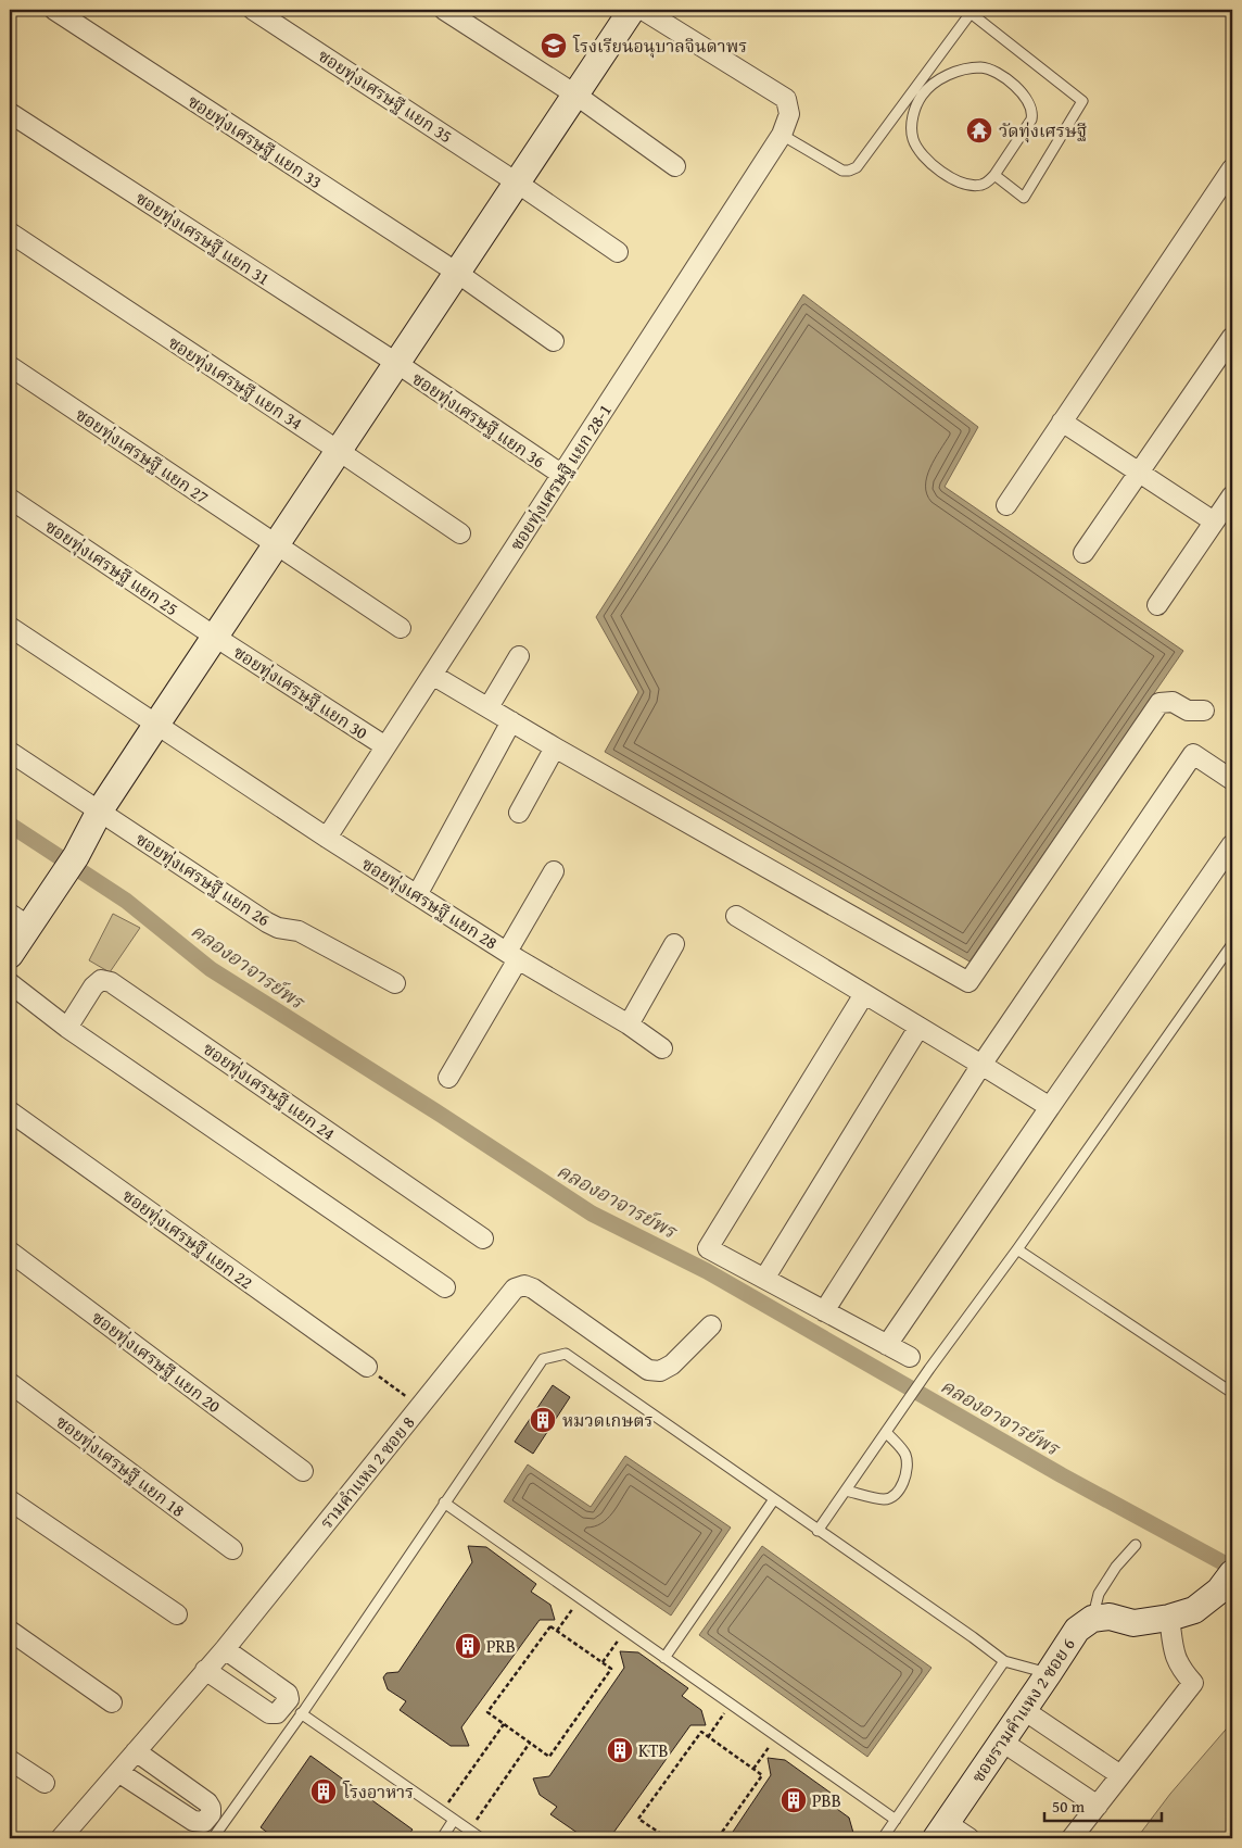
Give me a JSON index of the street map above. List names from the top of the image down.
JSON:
{
  "streets": {
    "main road": ["ซอยรามคำแหง 2 ซอย 6"],
    "street": [
      "ซอยทุ่งเศรษฐี แยก 35",
      "ซอยทุ่งเศรษฐี แยก 33",
      "ซอยทุ่งเศรษฐี แยก 31",
      "ซอยทุ่งเศรษฐี แยก 34",
      "ซอยทุ่งเศรษฐี แยก 36",
      "ซอยทุ่งเศรษฐี แยก 27",
      "ซอยทุ่งเศรษฐี แยก 28-1",
      "ซอยทุ่งเศรษฐี แยก 25",
      "ซอยทุ่งเศรษฐี แยก 30",
      "ซอยทุ่งเศรษฐี แยก 26",
      "ซอยทุ่งเศรษฐี แยก 28",
      "ซอยทุ่งเศรษฐี แยก 24",
      "ซอยทุ่งเศรษฐี แยก 22",
      "ซอยทุ่งเศรษฐี แยก 20",
      "ซอยทุ่งเศรษฐี แยก 18",
      "รามคำแหง 2 ซอย 8"
    ]
  },
  "crossings": [
    ["ซอยทุ่งเศรษฐี แยก 31", "ซอยทุ่งเศรษฐี แยก 36"],
    ["ซอยทุ่งเศรษฐี แยก 36", "ซอยทุ่งเศรษฐี แยก 28-1"],
    ["ซอยทุ่งเศรษฐี แยก 28-1", "ซอยทุ่งเศรษฐี แยก 30"],
    ["ซอยทุ่งเศรษฐี แยก 28-1", "ซอยทุ่งเศรษฐี แยก 28"],
    ["ซอยทุ่งเศรษฐี แยก 25", "ซอยทุ่งเศรษฐี แยก 30"]
  ],
  "water": ["คลองอาจารย์พร"],
  "places": {
    "school or university": ["โรงเรียนอนุบาลจินดาพร"],
    "temple": ["วัดทุ่งเศรษฐี"],
    "building": [
      "หมวดเกษตร",
      "PRB",
      "KTB",
      "โรงอาหาร",
      "PBB"
    ]
  },
  "scale_bar": "50 m"
}
